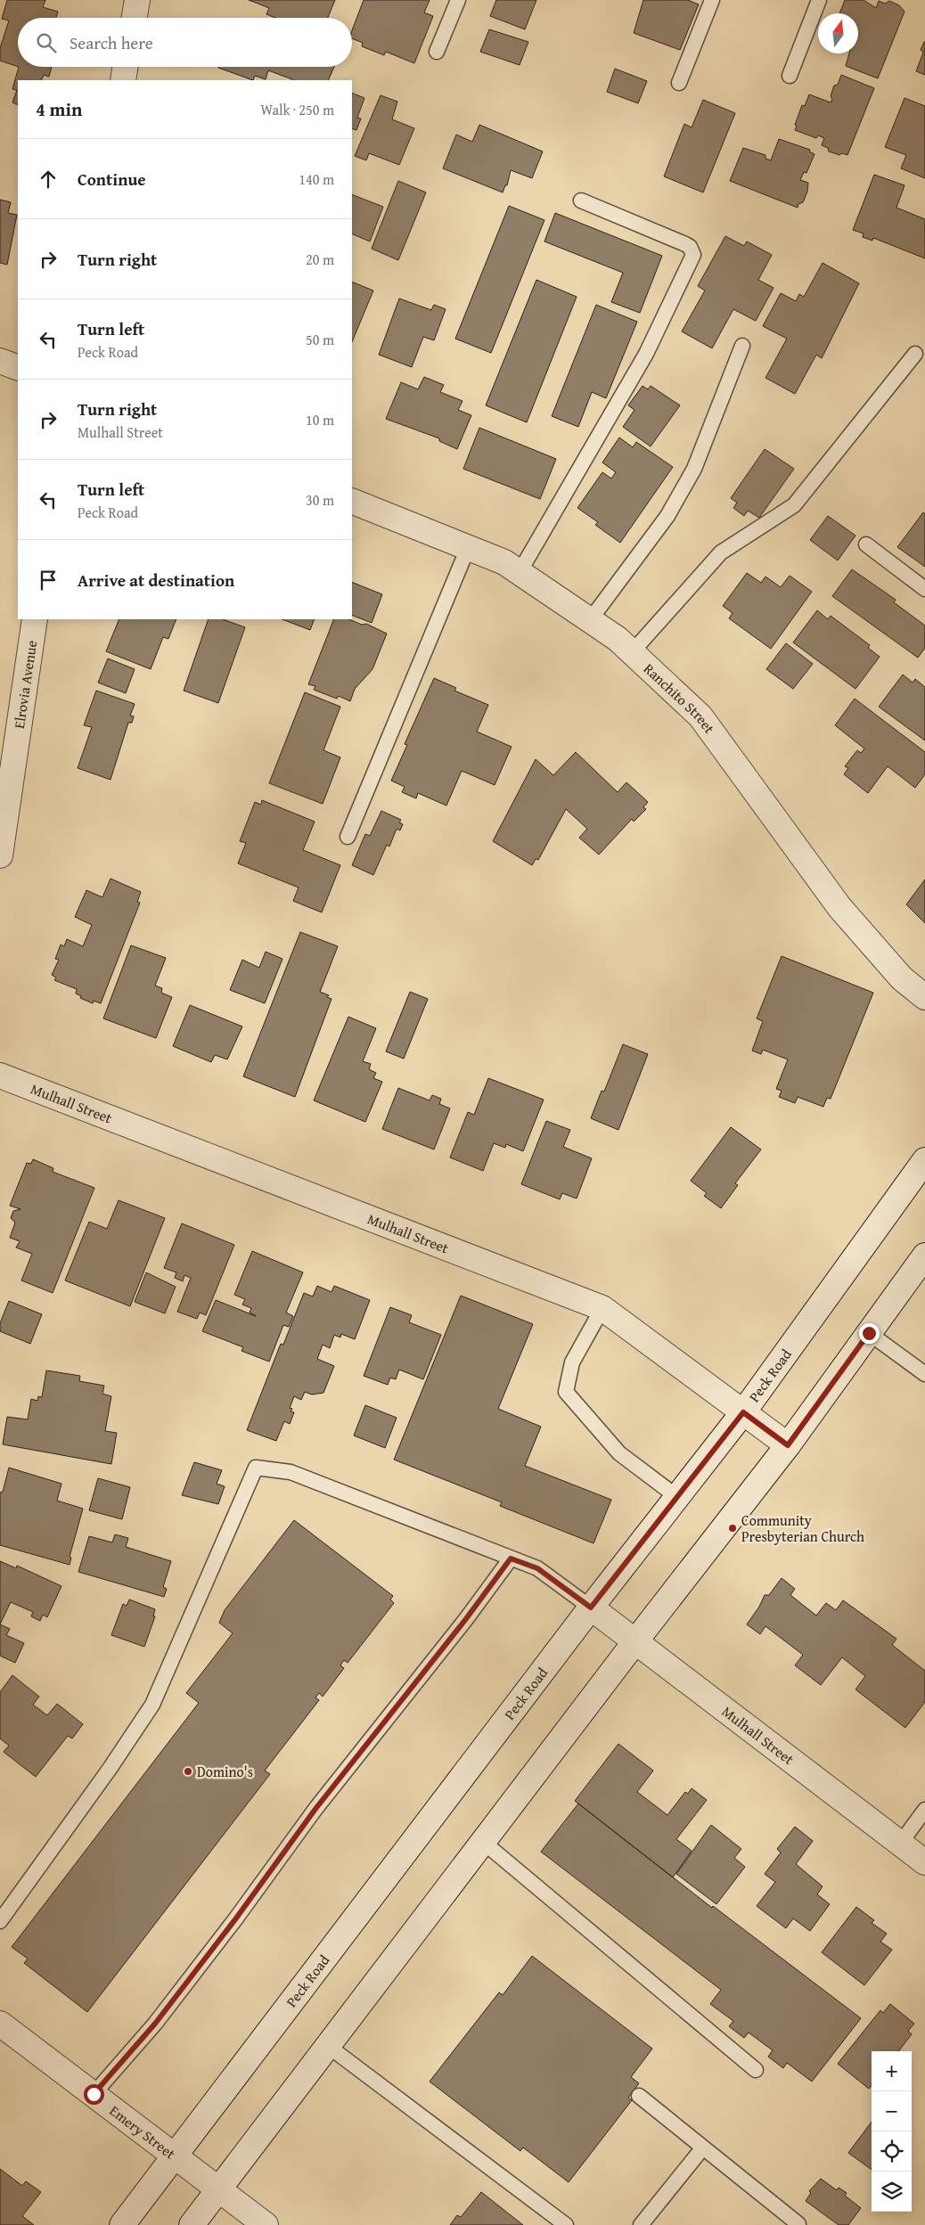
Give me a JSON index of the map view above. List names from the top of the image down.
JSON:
{
  "streets": {
    "street": [
      "Elrovia Avenue",
      "Ranchito Street",
      "Mulhall Street",
      "Peck Road",
      "Emery Street"
    ]
  },
  "crossings": [
    ["Mulhall Street", "Peck Road"],
    ["Peck Road", "Emery Street"]
  ],
  "places": ["Community Presbyterian Church", "Domino's"],
  "north": "top",
  "page": {
    "search": "Search here",
    "heading": ["4 min", "Walk · 250 m"],
    "list": [
      ["Continue", "140 m"],
      ["Turn right", "20 m"],
      ["Turn left", "Peck Road", "50 m"],
      ["Turn right", "Mulhall Street", "10 m"],
      ["Turn left", "Peck Road", "30 m"],
      "Arrive at destination"
    ],
    "map_buttons": ["+", "−"]
  }
}
